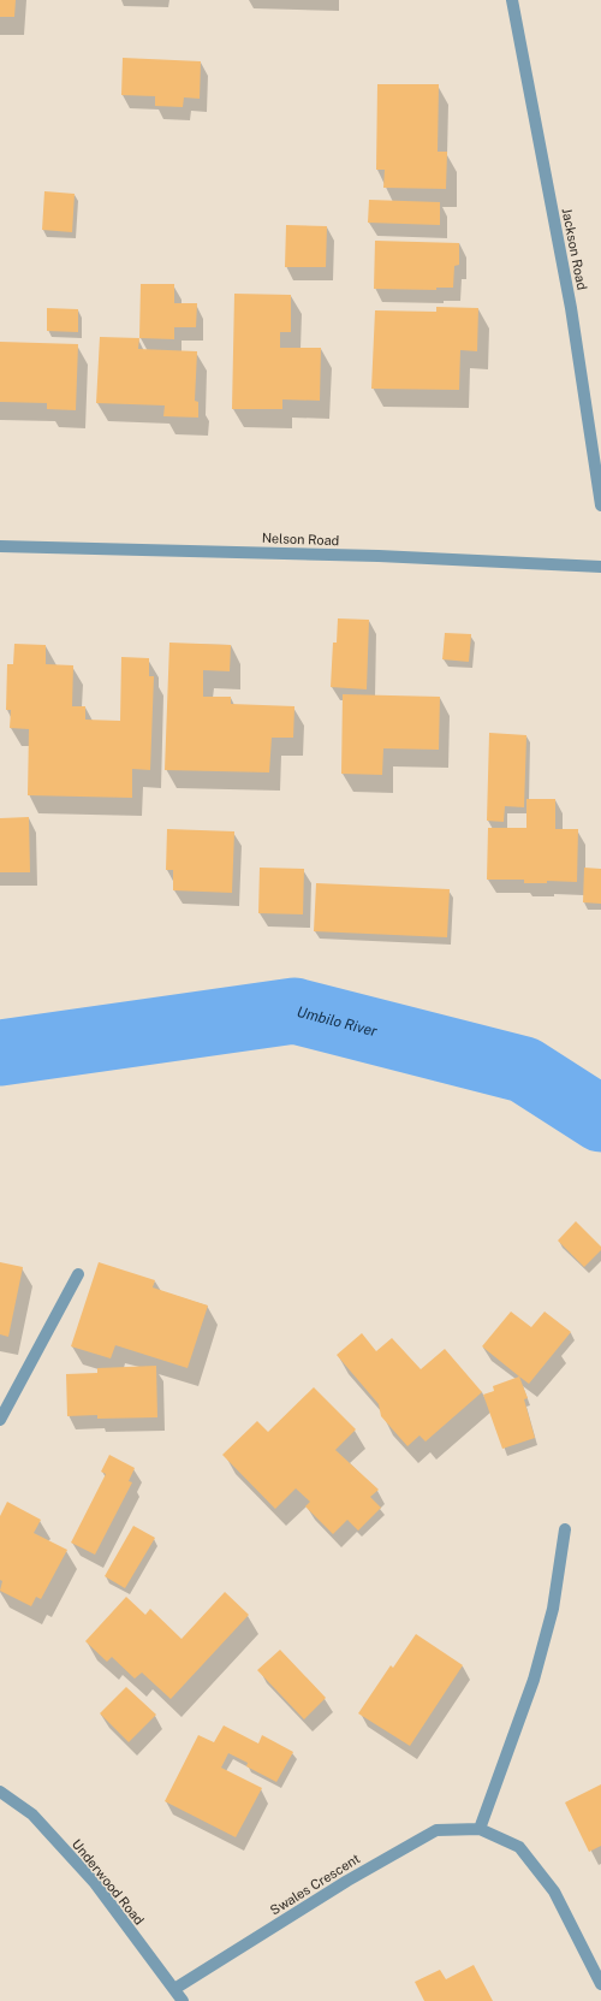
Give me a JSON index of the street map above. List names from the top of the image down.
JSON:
{
  "streets": {
    "street": [
      "Jackson Road",
      "Nelson Road",
      "Underwood Road",
      "Swales Crescent"
    ]
  },
  "crossings": [
    ["Underwood Road", "Swales Crescent"]
  ],
  "water": ["Umbilo River"]
}
